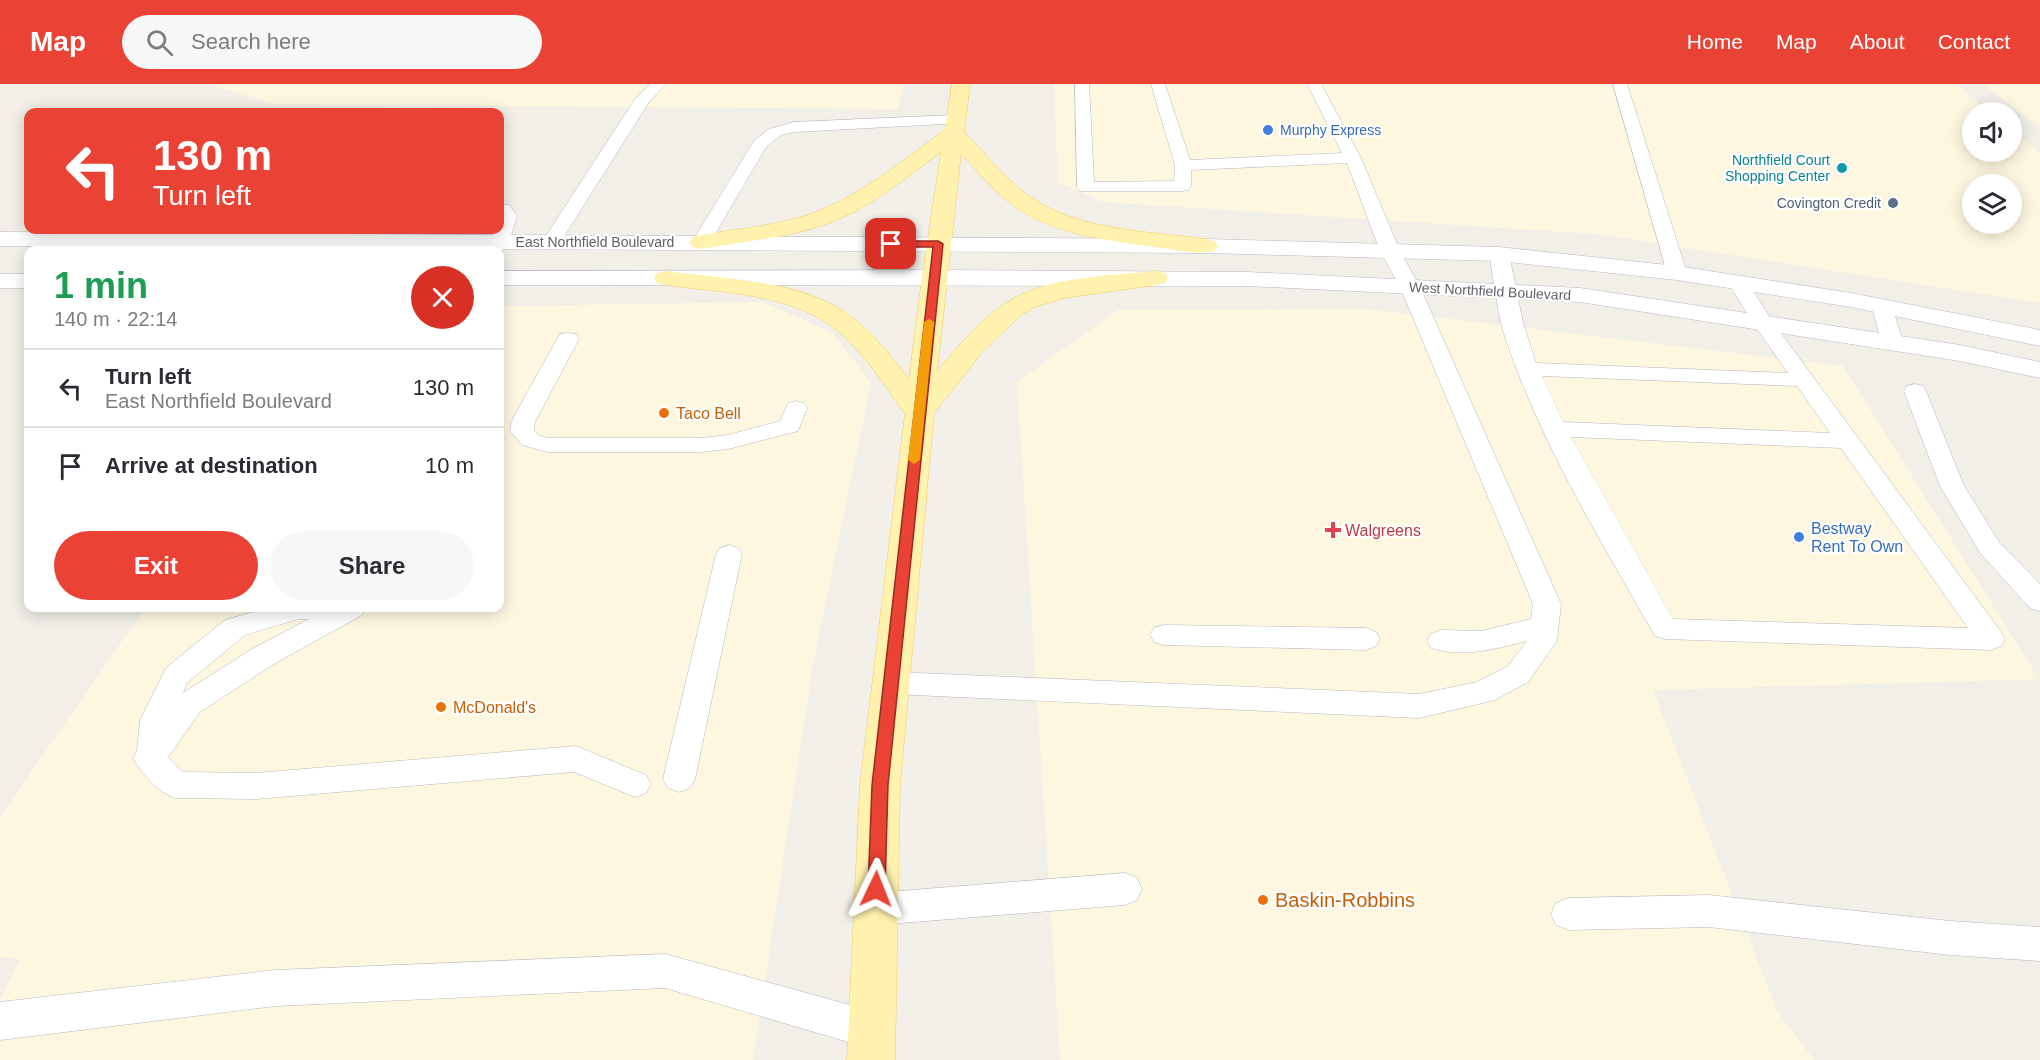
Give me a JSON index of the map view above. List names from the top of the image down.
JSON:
{
  "streets": {
    "main road": ["East Northfield Boulevard", "West Northfield Boulevard"]
  },
  "crossings": [
    ["East Northfield Boulevard", "West Northfield Boulevard"]
  ],
  "places": {
    "other": [
      "Murphy Express",
      "Northfield Court Shopping Center",
      "Covington Credit",
      "Taco Bell",
      "Bestway Rent To Own",
      "McDonald's",
      "Baskin-Robbins"
    ],
    "health": ["Walgreens"]
  },
  "page": {
    "header": "Map",
    "search": "Search here",
    "nav": [
      "Home",
      "Map",
      "About",
      "Contact"
    ],
    "turn": ["130 m", "Turn left"],
    "heading": ["1 min", "140 m · 22:14"],
    "list": [
      {
        "name": "Turn left",
        "note": "East Northfield Boulevard",
        "value": "130 m"
      },
      {
        "name": "Arrive at destination",
        "value": "10 m"
      }
    ],
    "buttons": ["Exit", "Share"]
  }
}
